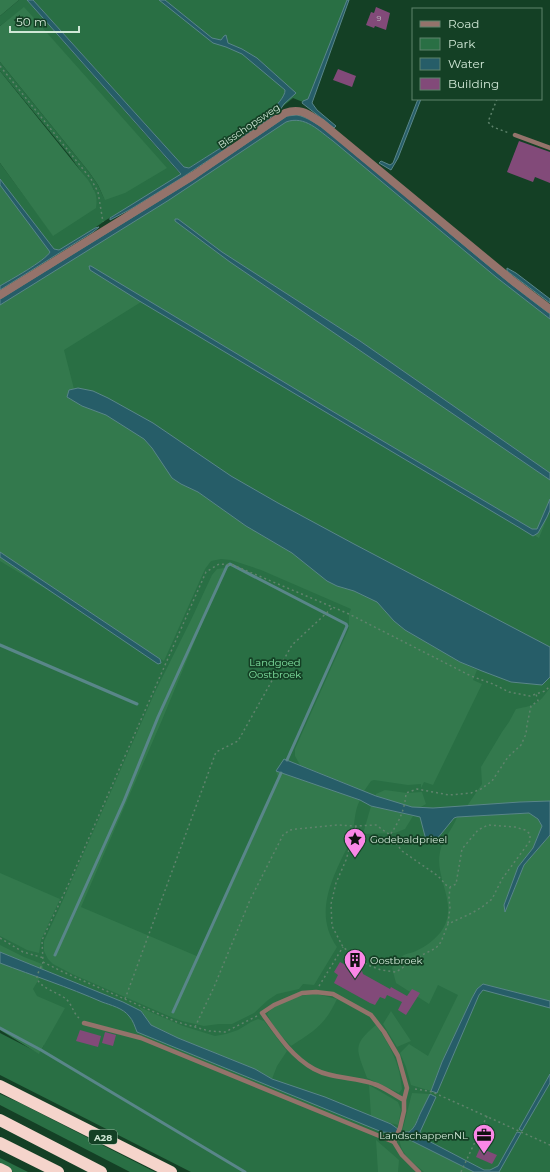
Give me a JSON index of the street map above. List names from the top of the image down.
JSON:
{
  "streets": {
    "highway": ["A28"],
    "street": ["Bisschopsweg"]
  },
  "parks": ["Landgoed Oostbroek"],
  "places": {
    "place": ["Godebaldprieel"],
    "building": ["Oostbroek"],
    "office": ["LandschappenNL"]
  },
  "house_numbers": ["9"],
  "legend": [
    "Road",
    "Park",
    "Water",
    "Building"
  ],
  "scale_bar": "50 m"
}
